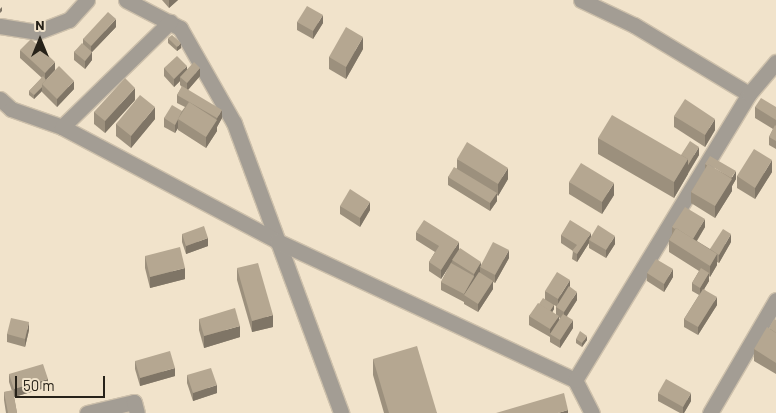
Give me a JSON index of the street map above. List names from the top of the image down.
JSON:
{
  "scale_bar": "50 m",
  "north": "top"
}
